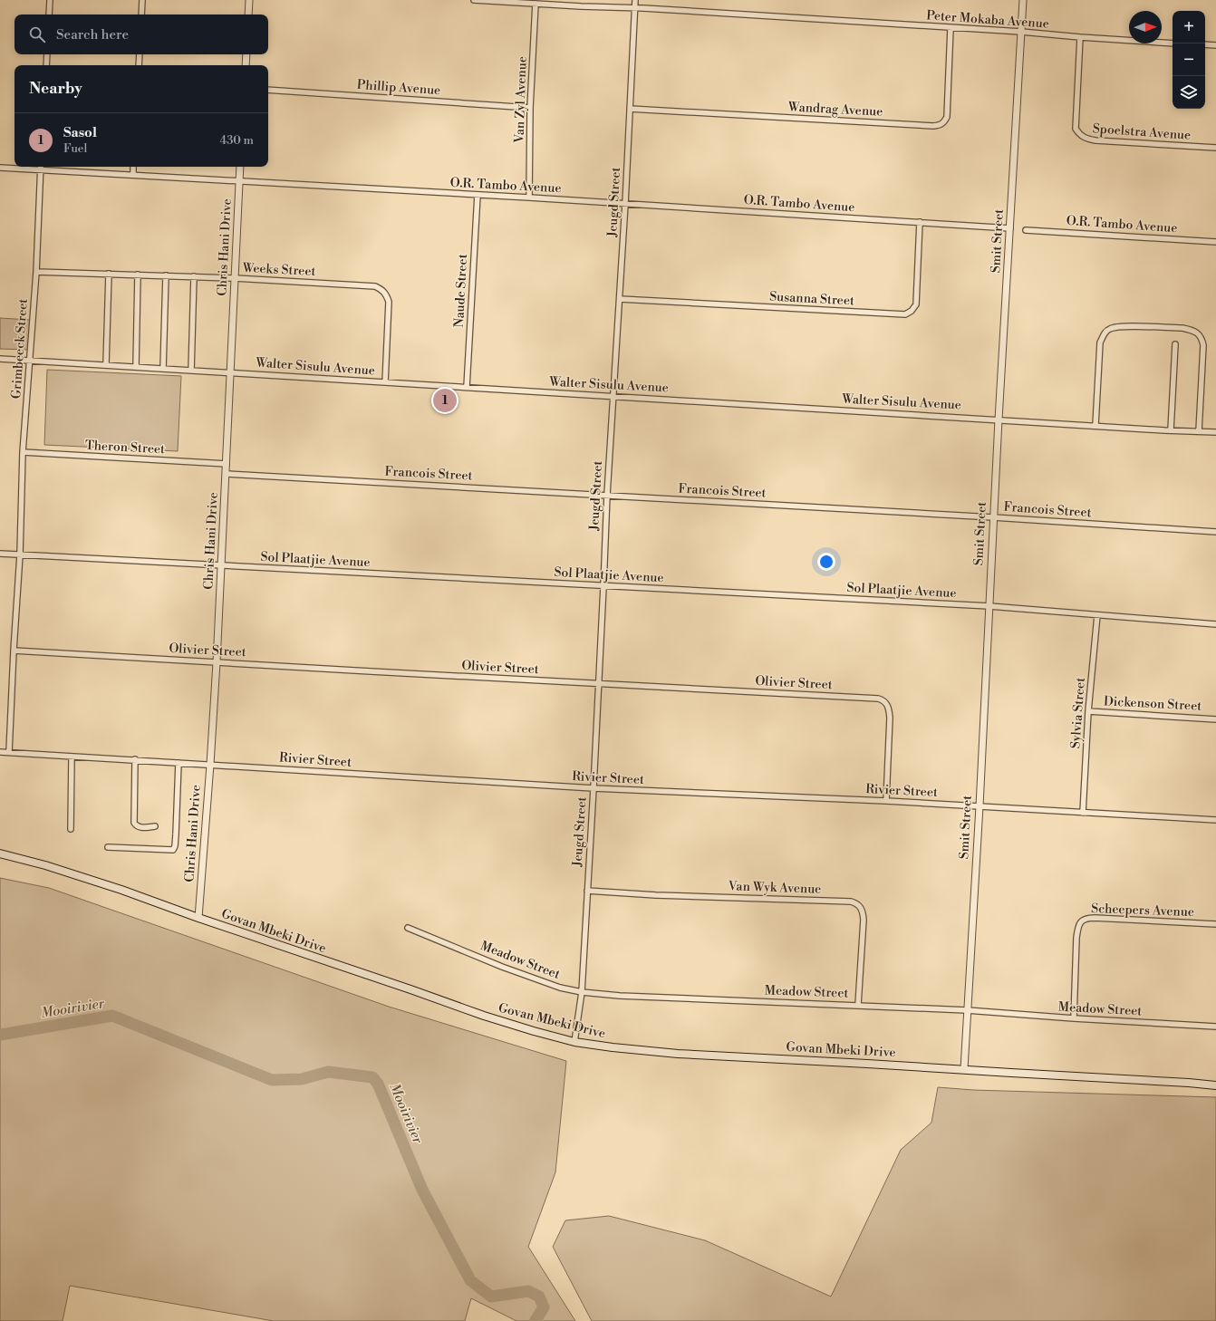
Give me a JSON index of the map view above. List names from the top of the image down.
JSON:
{
  "streets": {
    "main road": ["Govan Mbeki Drive"],
    "street": [
      "Peter Mokaba Avenue",
      "Phillip Avenue",
      "Van Zyl Avenue",
      "Wandrag Avenue",
      "Spoelstra Avenue",
      "O.R. Tambo Avenue",
      "Jeugd Street",
      "Smit Street",
      "Chris Hani Drive",
      "Weeks Street",
      "Naude Street",
      "Susanna Street",
      "Grimbeeck Street",
      "Walter Sisulu Avenue",
      "Theron Street",
      "Francois Street",
      "Sol Plaatjie Avenue",
      "Olivier Street",
      "Dickenson Street",
      "Sylvia Street",
      "Rivier Street",
      "Van Wyk Avenue",
      "Scheepers Avenue",
      "Meadow Street"
    ]
  },
  "crossings": [
    ["Peter Mokaba Avenue", "Van Zyl Avenue"],
    ["Peter Mokaba Avenue", "Wandrag Avenue"],
    ["Peter Mokaba Avenue", "Spoelstra Avenue"],
    ["Peter Mokaba Avenue", "Jeugd Street"],
    ["Peter Mokaba Avenue", "Smit Street"],
    ["Phillip Avenue", "Van Zyl Avenue"],
    ["Van Zyl Avenue", "O.R. Tambo Avenue"],
    ["Wandrag Avenue", "Jeugd Street"],
    ["O.R. Tambo Avenue", "Jeugd Street"],
    ["O.R. Tambo Avenue", "Smit Street"],
    ["O.R. Tambo Avenue", "Chris Hani Drive"],
    ["O.R. Tambo Avenue", "Naude Street"],
    ["O.R. Tambo Avenue", "Susanna Street"],
    ["O.R. Tambo Avenue", "Grimbeeck Street"],
    ["Jeugd Street", "Susanna Street"],
    ["Jeugd Street", "Walter Sisulu Avenue"],
    ["Jeugd Street", "Francois Street"],
    ["Jeugd Street", "Sol Plaatjie Avenue"],
    ["Jeugd Street", "Olivier Street"],
    ["Jeugd Street", "Rivier Street"],
    ["Jeugd Street", "Van Wyk Avenue"],
    ["Jeugd Street", "Govan Mbeki Drive"],
    ["Jeugd Street", "Meadow Street"],
    ["Smit Street", "Walter Sisulu Avenue"],
    ["Smit Street", "Francois Street"],
    ["Smit Street", "Sol Plaatjie Avenue"],
    ["Smit Street", "Rivier Street"],
    ["Smit Street", "Govan Mbeki Drive"],
    ["Smit Street", "Meadow Street"],
    ["Chris Hani Drive", "Weeks Street"],
    ["Chris Hani Drive", "Walter Sisulu Avenue"],
    ["Chris Hani Drive", "Theron Street"],
    ["Chris Hani Drive", "Francois Street"],
    ["Chris Hani Drive", "Sol Plaatjie Avenue"],
    ["Chris Hani Drive", "Olivier Street"],
    ["Chris Hani Drive", "Rivier Street"],
    ["Chris Hani Drive", "Govan Mbeki Drive"],
    ["Weeks Street", "Grimbeeck Street"],
    ["Weeks Street", "Walter Sisulu Avenue"],
    ["Naude Street", "Walter Sisulu Avenue"],
    ["Grimbeeck Street", "Walter Sisulu Avenue"],
    ["Grimbeeck Street", "Theron Street"],
    ["Grimbeeck Street", "Sol Plaatjie Avenue"],
    ["Grimbeeck Street", "Olivier Street"],
    ["Grimbeeck Street", "Rivier Street"],
    ["Sol Plaatjie Avenue", "Sylvia Street"],
    ["Olivier Street", "Rivier Street"],
    ["Dickenson Street", "Sylvia Street"],
    ["Sylvia Street", "Rivier Street"],
    ["Van Wyk Avenue", "Meadow Street"],
    ["Scheepers Avenue", "Meadow Street"]
  ],
  "water": ["Mooirivier"],
  "north": "right",
  "page": {
    "map_buttons": ["+", "−"],
    "search": "Search here",
    "heading": "Nearby",
    "list": [
      {
        "mark": "1",
        "name": "Sasol",
        "note": "Fuel",
        "value": "430 m"
      }
    ],
    "pins": "1"
  }
}
